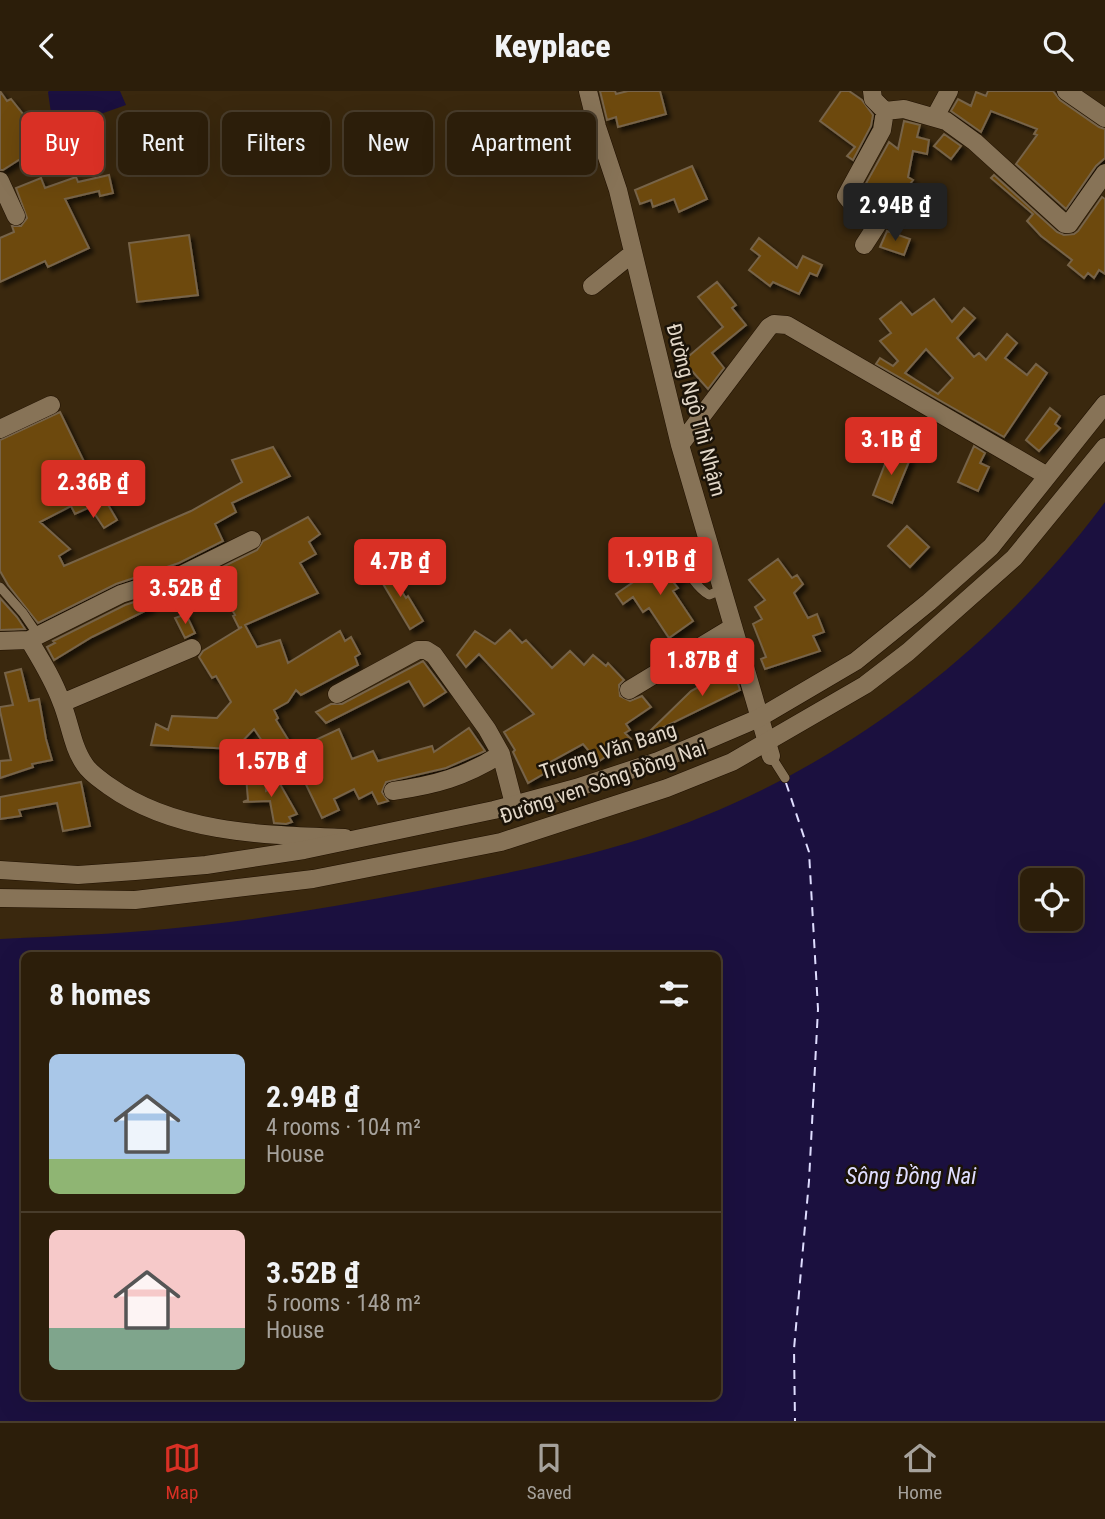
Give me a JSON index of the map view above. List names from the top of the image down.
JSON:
{
  "streets": {
    "street": ["Đường Ngô Thì Nhậm", "Trương Văn Bang", "Đường ven Sông Đồng Nai"]
  },
  "crossings": [
    ["Đường Ngô Thì Nhậm", "Trương Văn Bang"],
    ["Đường Ngô Thì Nhậm", "Đường ven Sông Đồng Nai"]
  ],
  "water": ["Sông Đồng Nai"],
  "page": {
    "header": "Keyplace",
    "chip": [
      "Buy",
      "Rent",
      "Filters",
      "New",
      "Apartment"
    ],
    "price": [
      "2.94B ₫",
      "3.1B ₫",
      "2.36B ₫",
      "1.91B ₫",
      "4.7B ₫",
      "3.52B ₫",
      "1.87B ₫",
      "1.57B ₫"
    ],
    "heading": "8 homes",
    "list": [
      {
        "name": "2.94B ₫",
        "note": "4 rooms · 104 m² · House"
      },
      {
        "name": "3.52B ₫",
        "note": "5 rooms · 148 m² · House"
      }
    ],
    "tabs": ["Map", "Saved", "Home"]
  }
}
